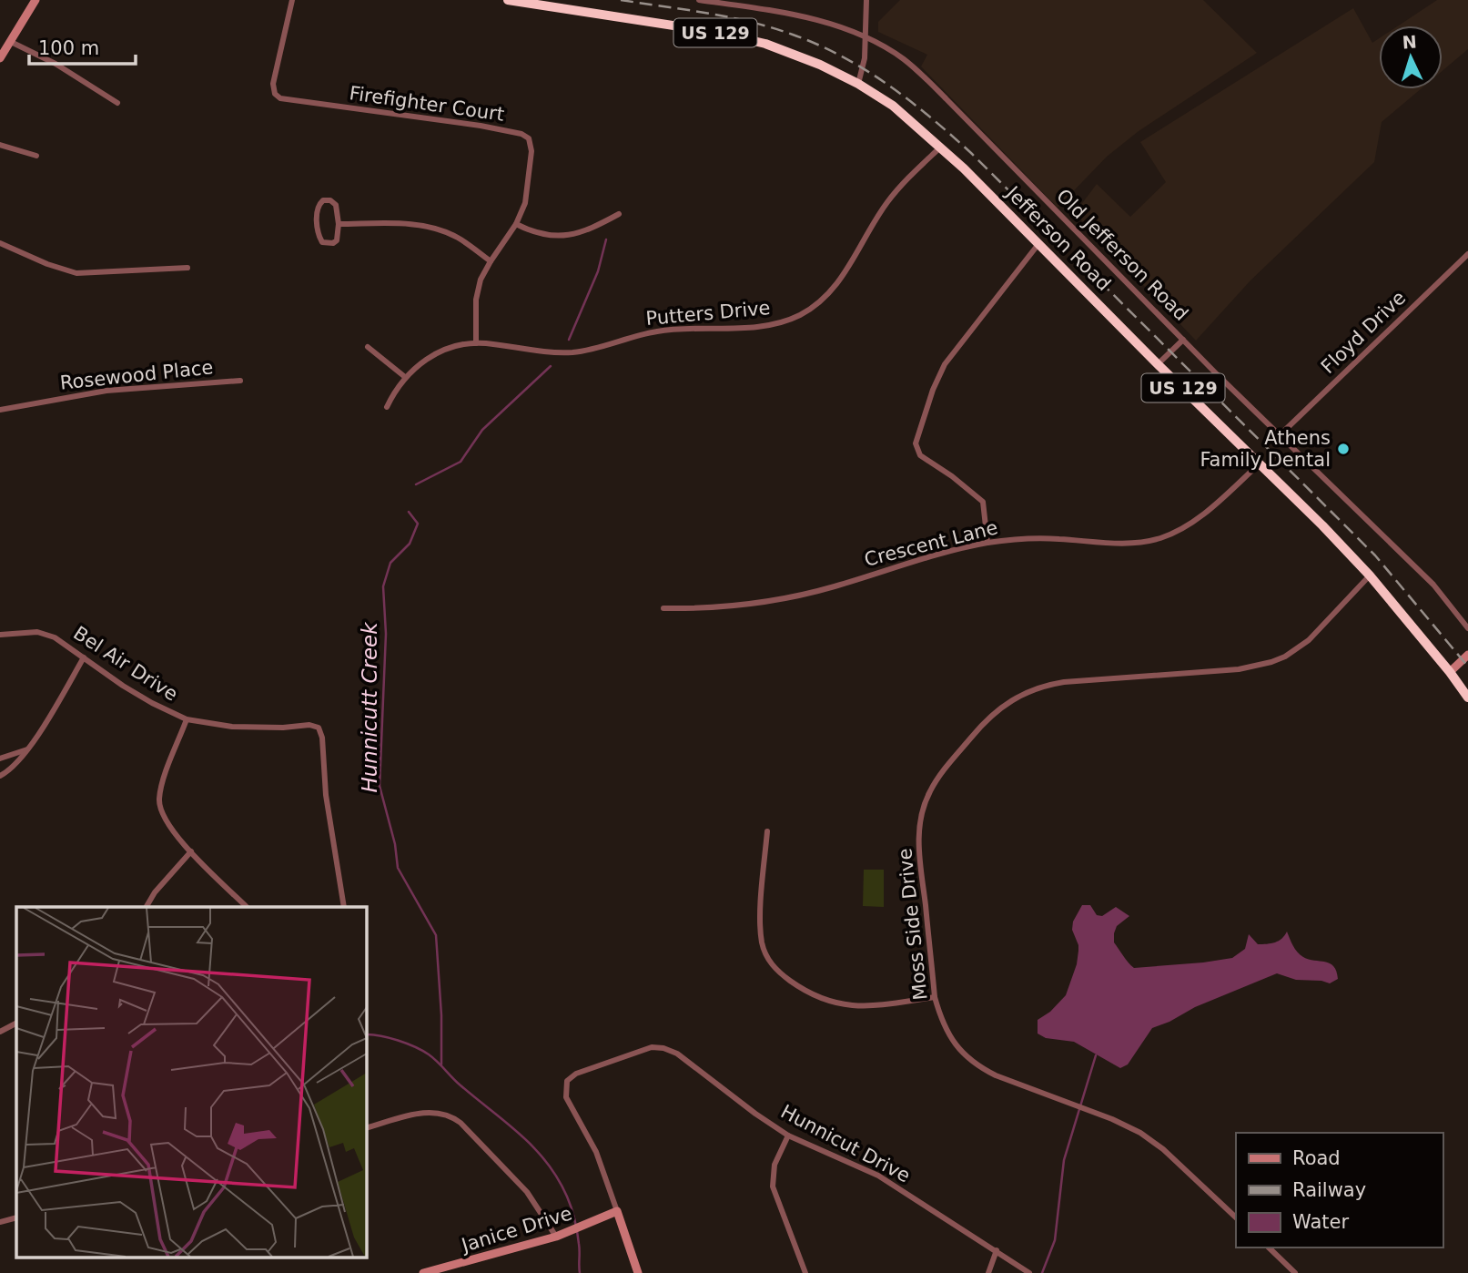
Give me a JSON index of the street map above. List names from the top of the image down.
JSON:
{
  "streets": {
    "highway": ["US 129", "Jefferson Road"],
    "street": [
      "Firefighter Court",
      "Old Jefferson Road",
      "Putters Drive",
      "Floyd Drive",
      "Rosewood Place",
      "Crescent Lane",
      "Bel Air Drive",
      "Moss Side Drive",
      "Hunnicut Drive",
      "Janice Drive"
    ]
  },
  "crossings": [
    ["Firefighter Court", "Putters Drive"],
    ["Jefferson Road", "Putters Drive"],
    ["Jefferson Road", "Crescent Lane"],
    ["Jefferson Road", "Moss Side Drive"],
    ["Old Jefferson Road", "Floyd Drive"],
    ["Hunnicut Drive", "Janice Drive"]
  ],
  "water": ["Hunnicutt Creek"],
  "places": ["Athens Family Dental"],
  "legend": ["Road", "Railway", "Water"],
  "scale_bar": "100 m",
  "north": "top"
}
